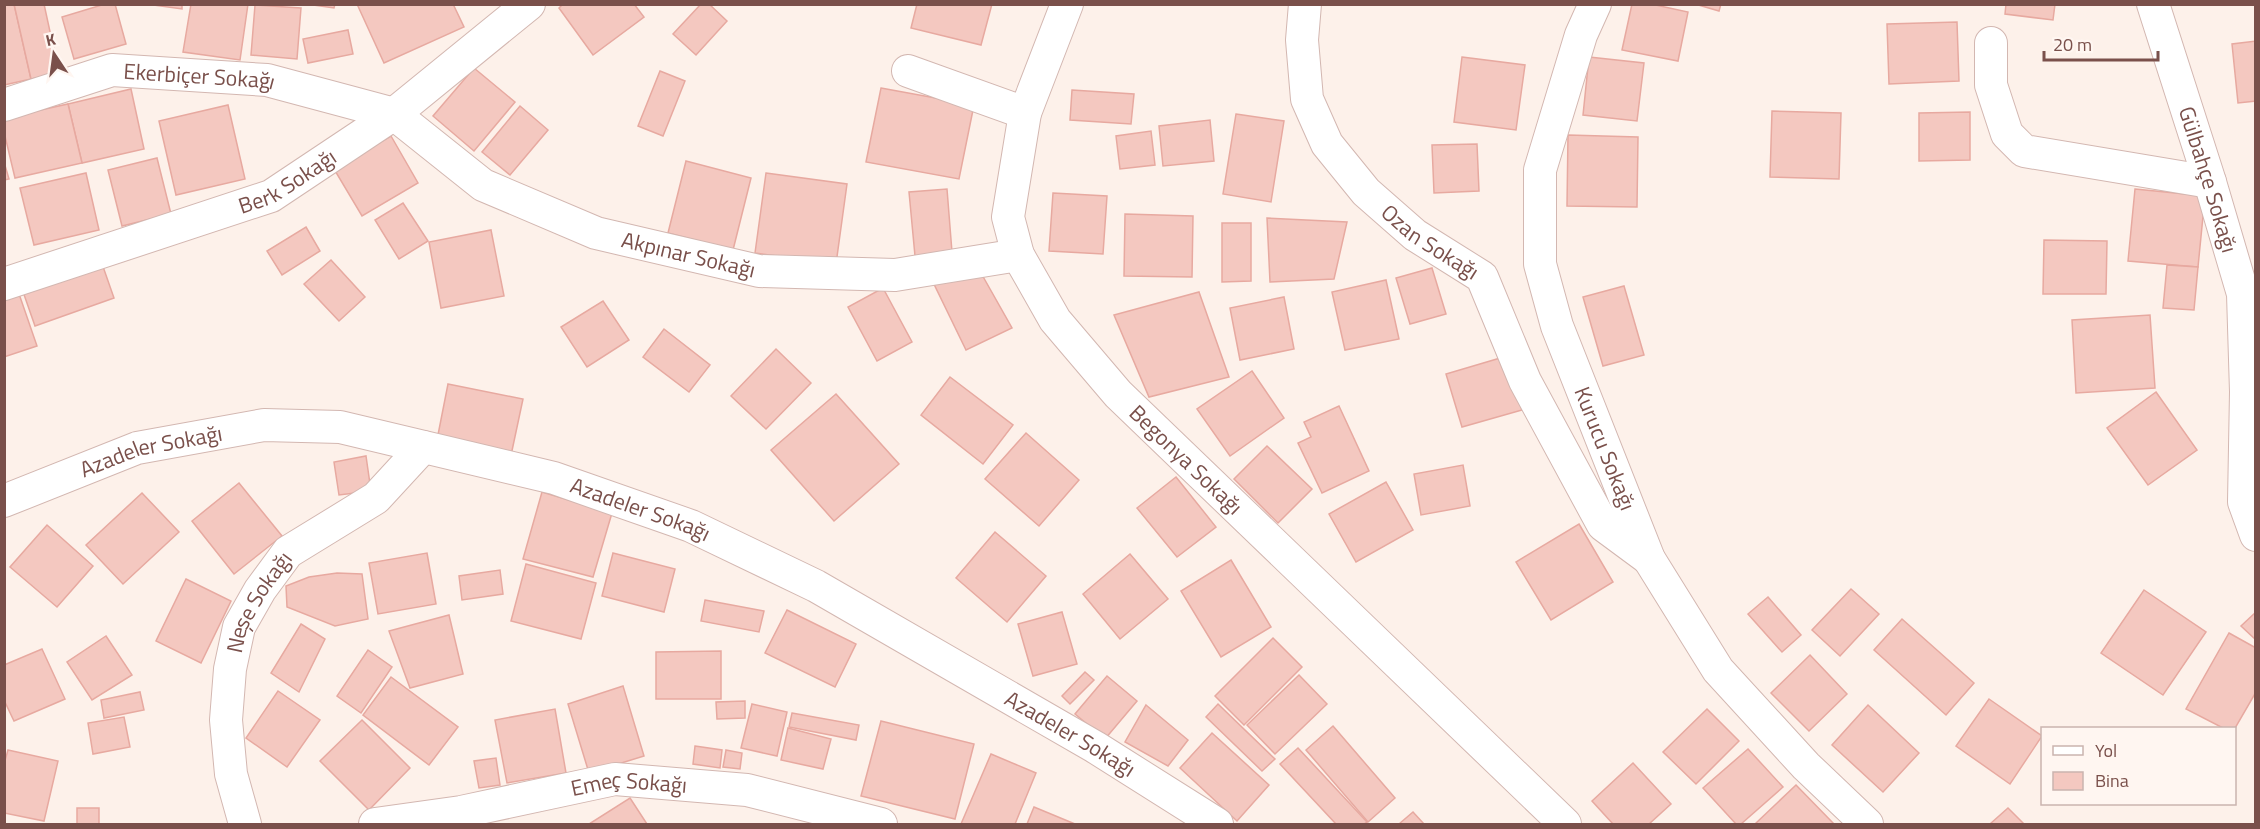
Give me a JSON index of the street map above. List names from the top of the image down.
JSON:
{
  "streets": {
    "street": [
      "Ekerbiçer Sokağı",
      "Berk Sokağı",
      "Gülbahçe Sokağı",
      "Ozan Sokağı",
      "Akpınar Sokağı",
      "Kurucu Sokağı",
      "Azadeler Sokağı",
      "Begonya Sokağı",
      "Neşe Sokağı",
      "Emeç Sokağı"
    ]
  },
  "crossings": [
    ["Ekerbiçer Sokağı", "Berk Sokağı"],
    ["Ekerbiçer Sokağı", "Akpınar Sokağı"],
    ["Berk Sokağı", "Akpınar Sokağı"],
    ["Ozan Sokağı", "Kurucu Sokağı"],
    ["Akpınar Sokağı", "Begonya Sokağı"],
    ["Azadeler Sokağı", "Neşe Sokağı"]
  ],
  "legend": ["Yol", "Bina"],
  "scale_bar": "20 m",
  "north": "top"
}
